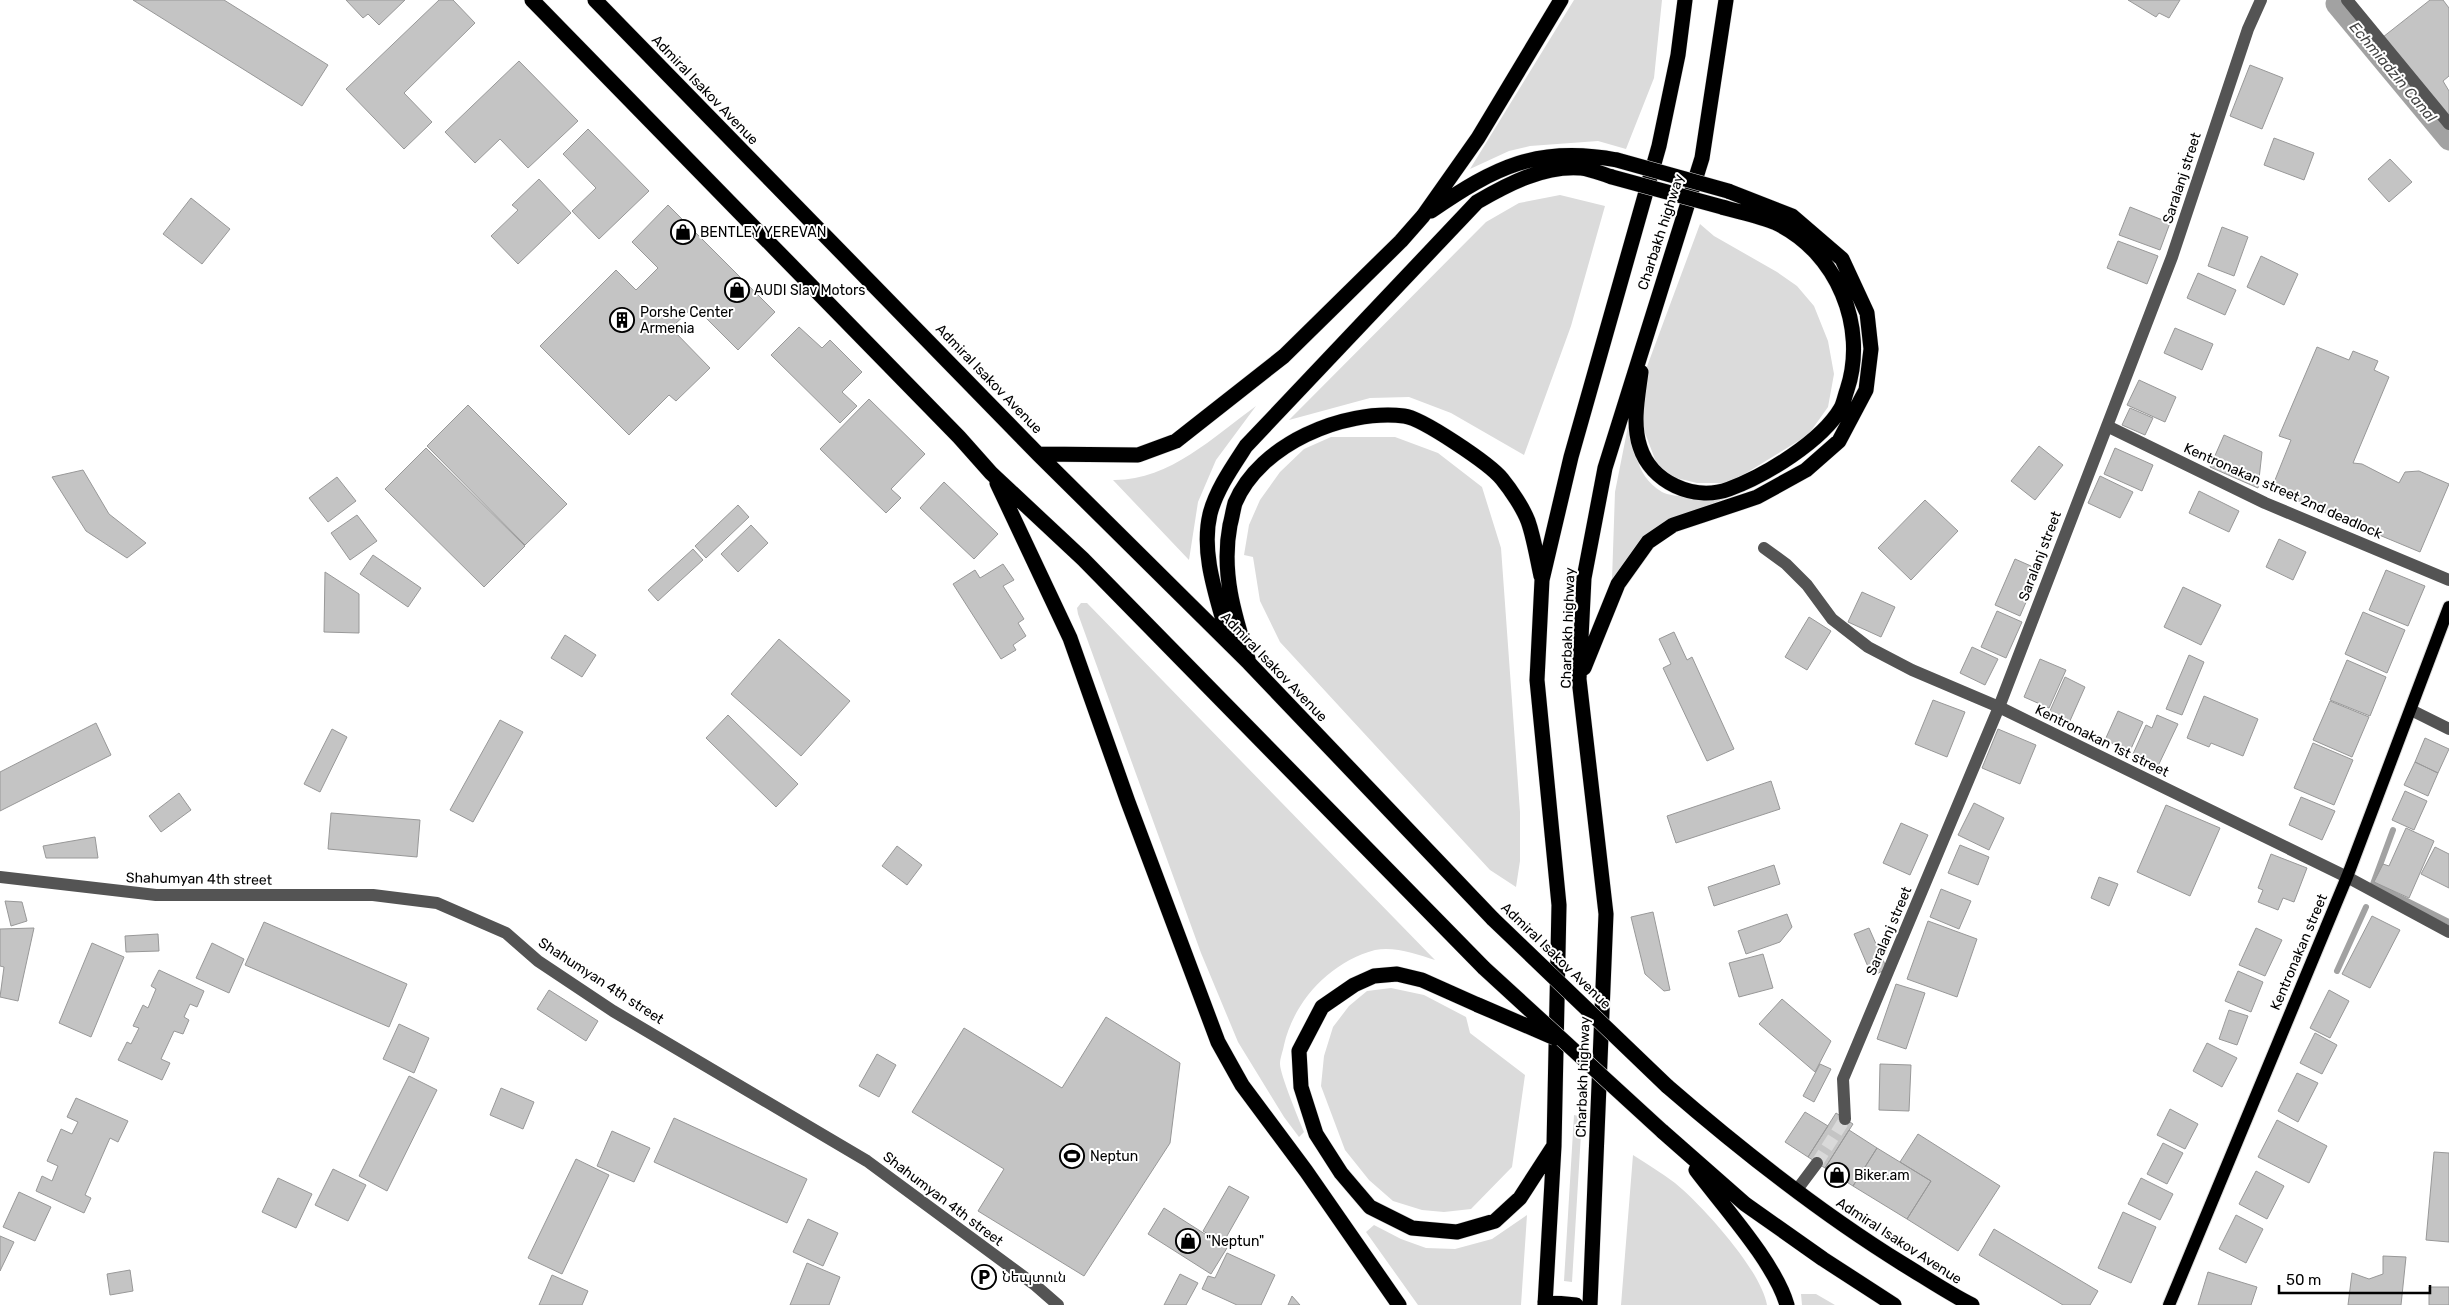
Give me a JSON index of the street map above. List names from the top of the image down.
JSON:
{
  "streets": {
    "highway": ["Admiral Isakov Avenue", "Charbakh highway"],
    "main road": ["Kentronakan street"],
    "street": [
      "Saralanj street",
      "Kentronakan street 2nd deadlock",
      "Kentronakan 1st street",
      "Shahumyan 4th street"
    ]
  },
  "crossings": [
    ["Saralanj street", "Kentronakan street 2nd deadlock"],
    ["Saralanj street", "Kentronakan 1st street"],
    ["Kentronakan 1st street", "Kentronakan street"]
  ],
  "water": ["Echmiadzin Canal"],
  "places": {
    "shop": [
      "BENTLEY YEREVAN",
      "AUDI Slav Motors",
      "Biker.am",
      "\"Neptun\""
    ],
    "building": ["Porshe Center Armenia"],
    "sports": ["Neptun"],
    "parking": ["Նեպտուն"]
  },
  "scale_bar": "50 m"
}
